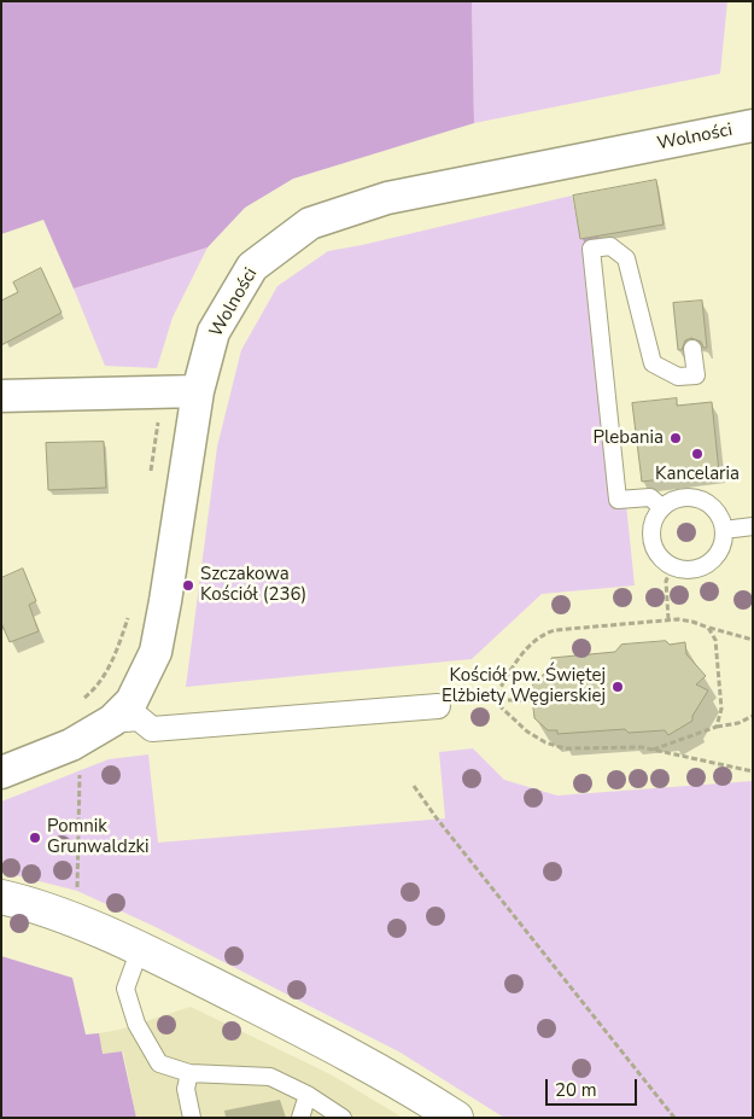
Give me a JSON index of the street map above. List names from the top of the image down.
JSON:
{
  "streets": {
    "street": ["Wolności"]
  },
  "places": [
    "Plebania",
    "Kancelaria",
    "Szczakowa Kościół (236)",
    "Kościół pw. Świętej Elżbiety Węgierskiej",
    "Pomnik Grunwaldzki"
  ],
  "scale_bar": "20 m"
}
